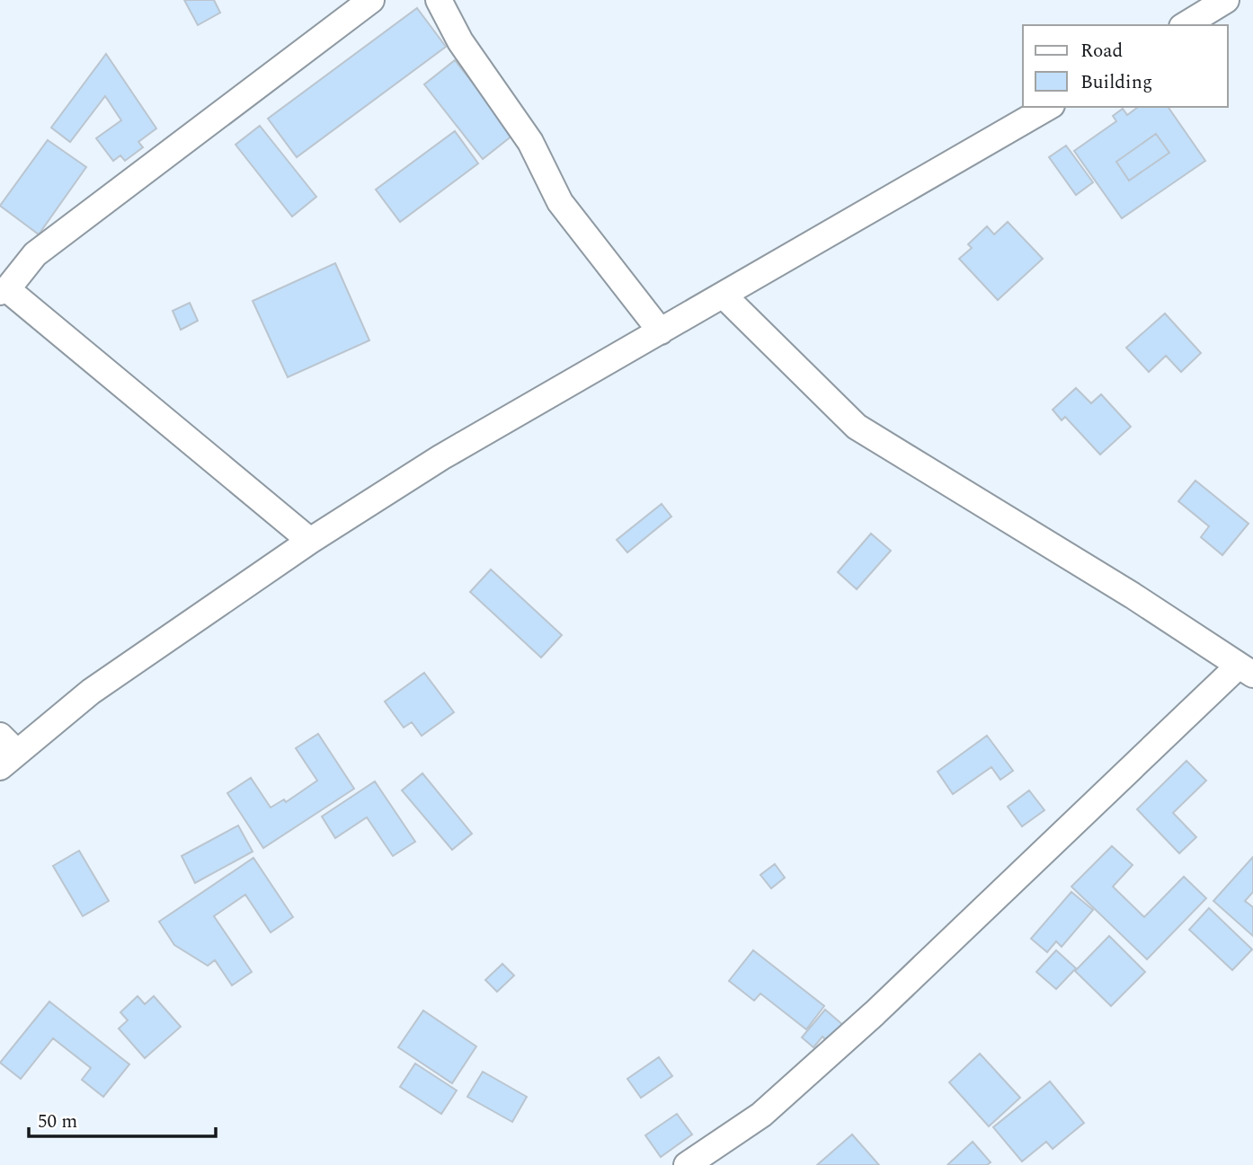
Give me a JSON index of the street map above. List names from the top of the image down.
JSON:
{
  "legend": ["Road", "Building"],
  "scale_bar": "50 m"
}
